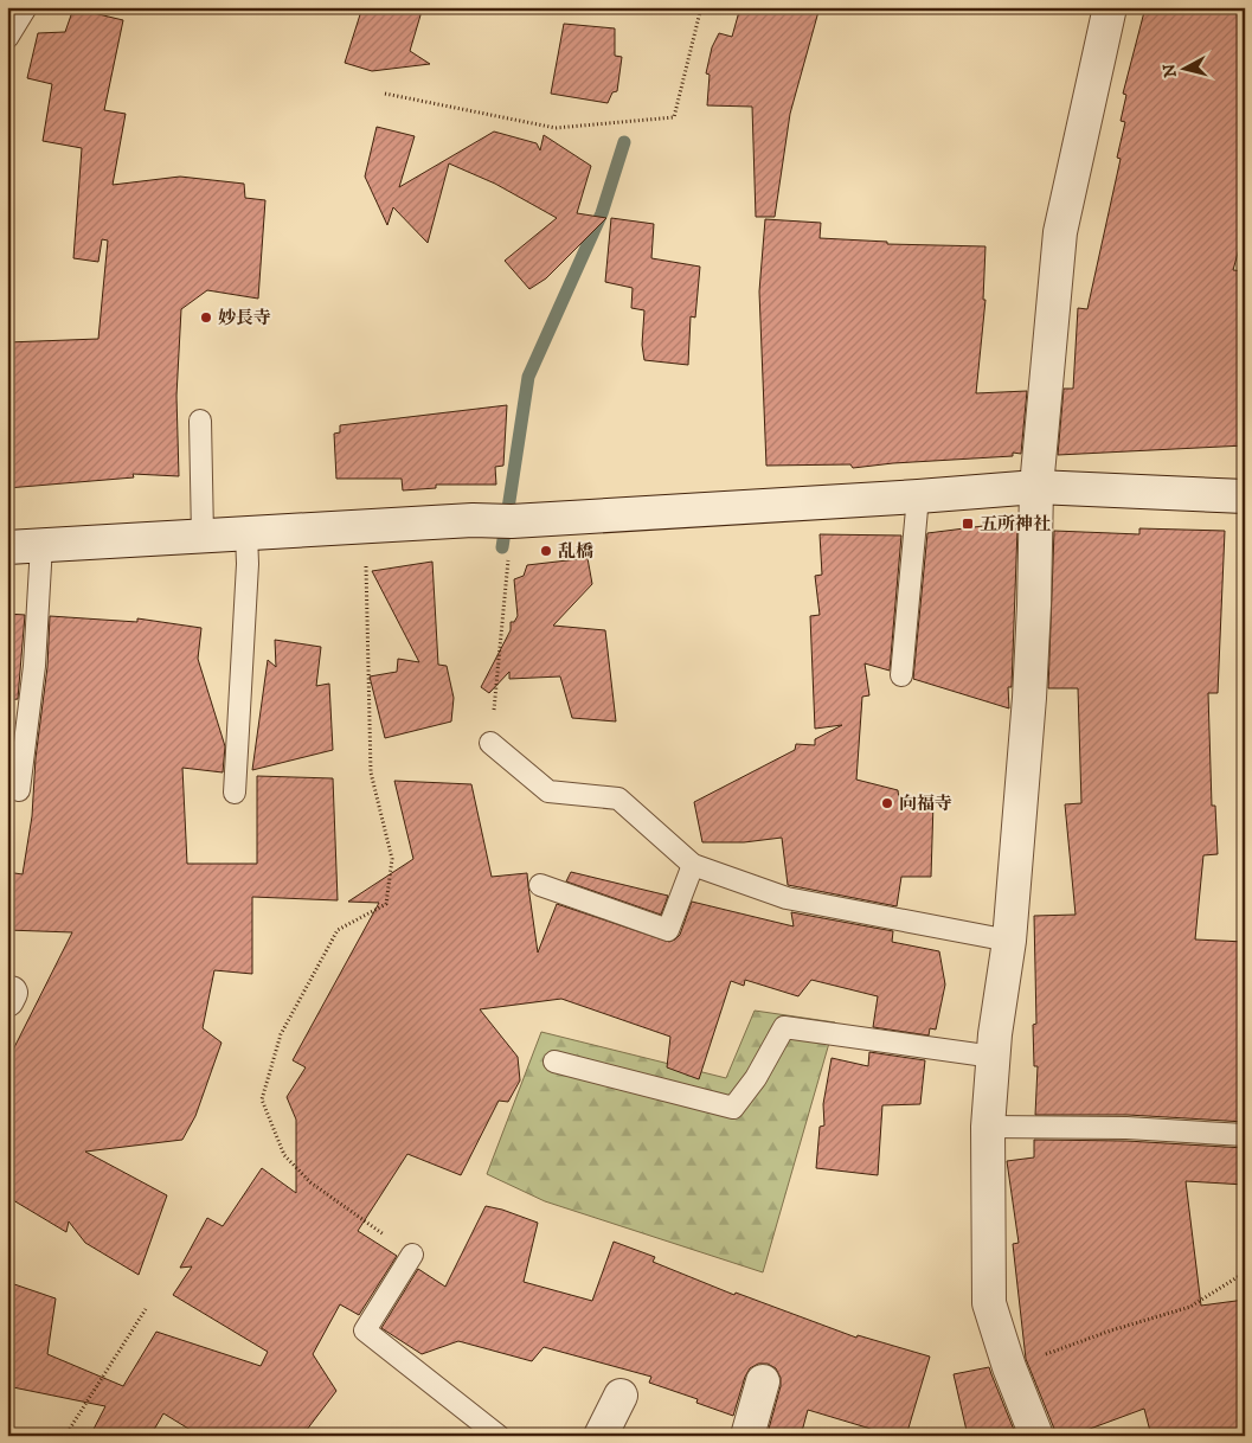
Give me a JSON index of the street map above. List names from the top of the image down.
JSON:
{
  "places": {
    "other": ["妙長寺", "乱橋", "向福寺"],
    "transit": ["五所神社"]
  },
  "north": "left"
}
